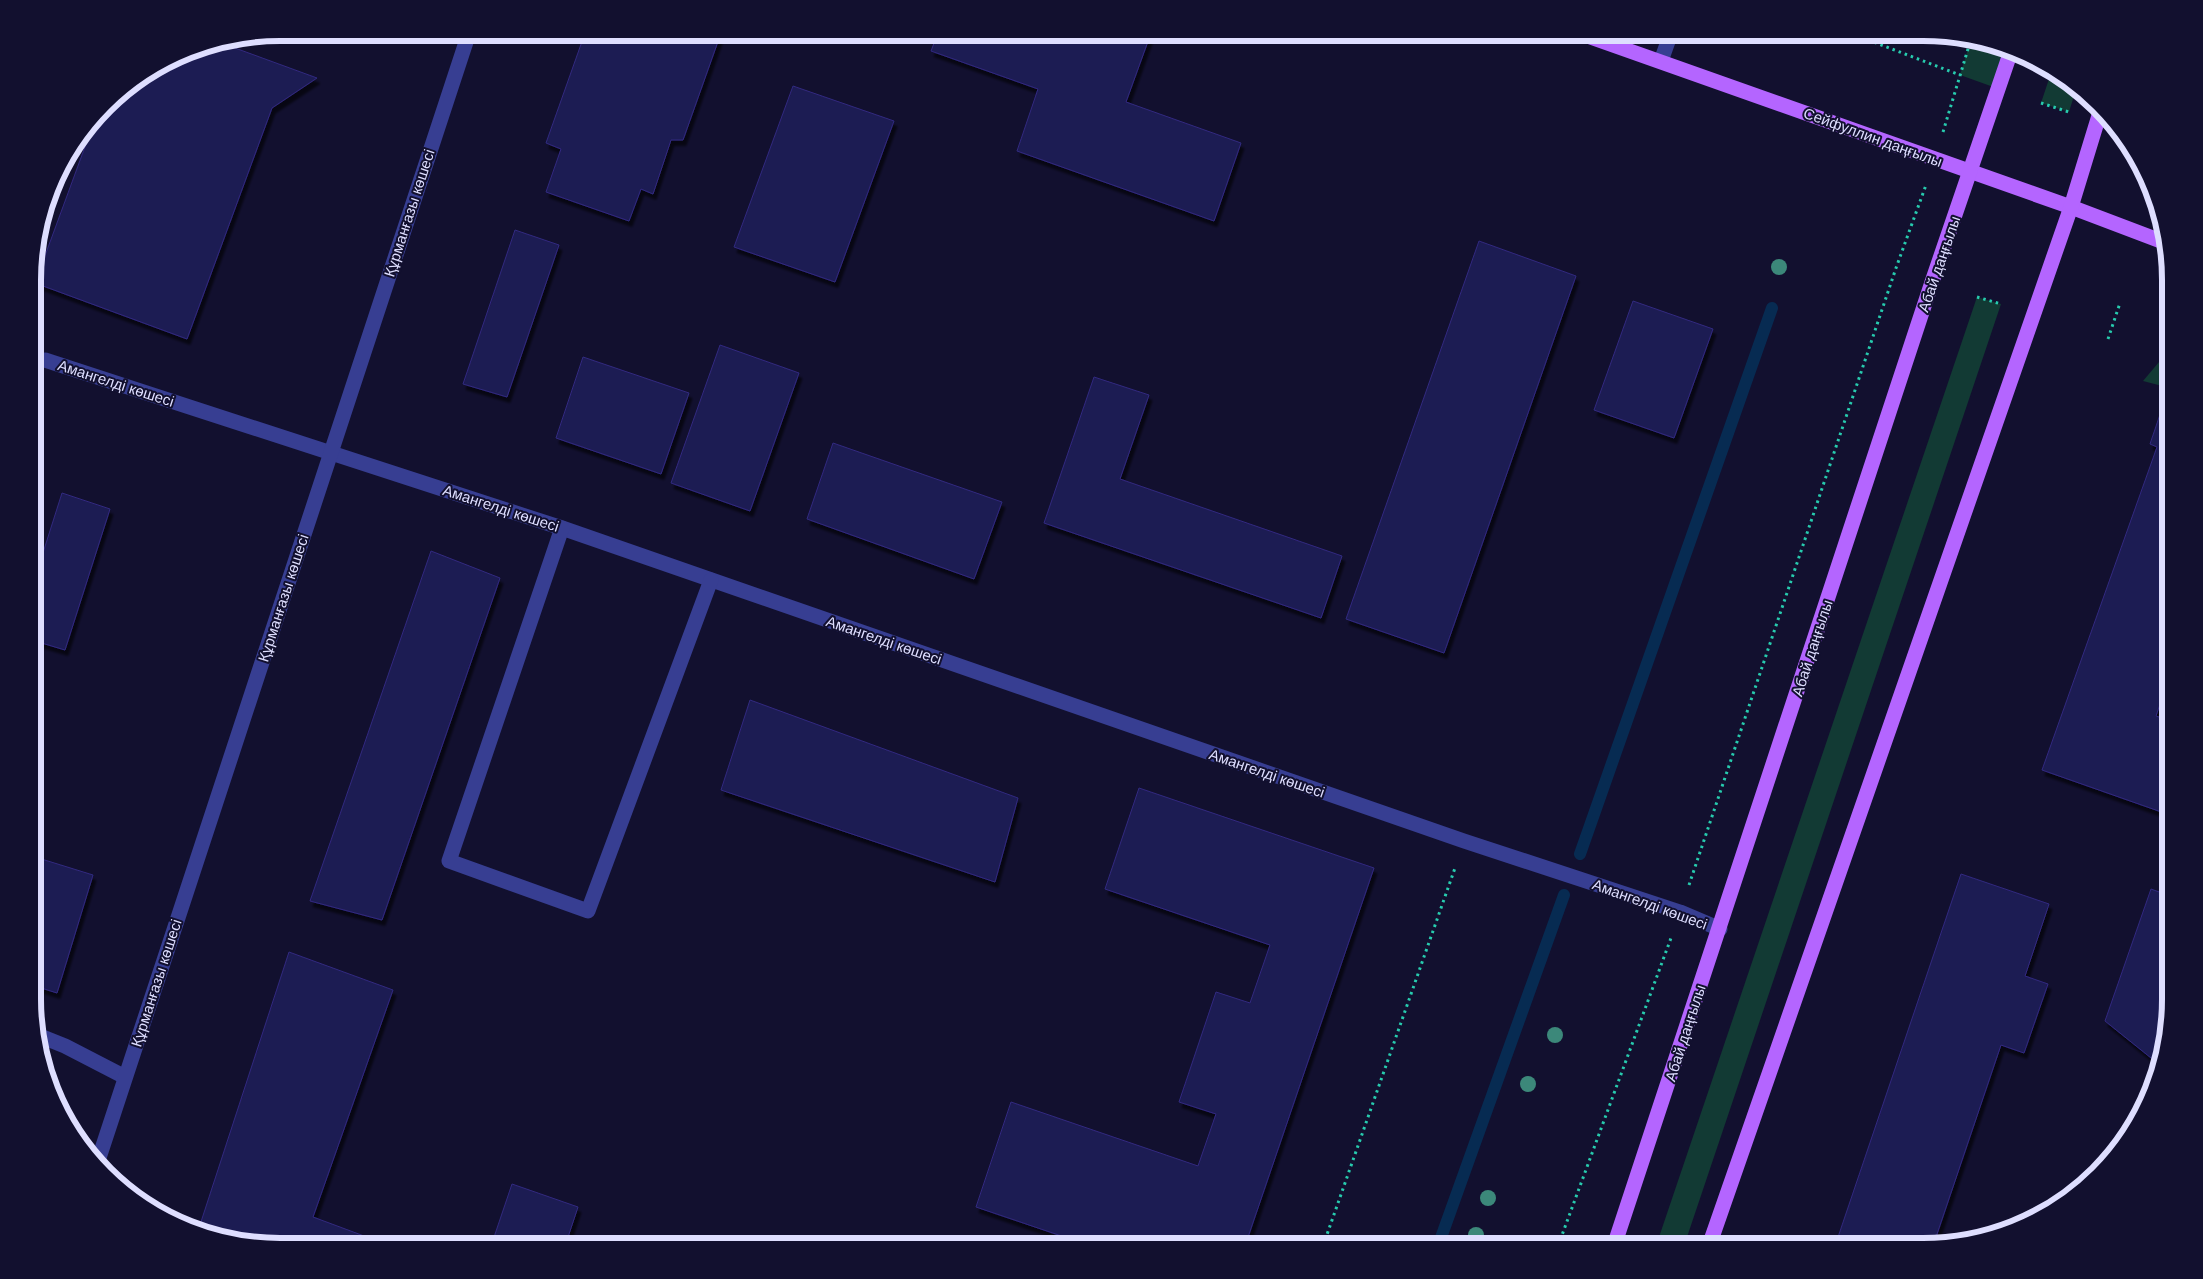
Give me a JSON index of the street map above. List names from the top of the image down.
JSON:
{
  "streets": {
    "main road": ["Сейфуллин даңғылы", "Абай даңғылы"],
    "street": ["Құрманғазы көшесі", "Амангелді көшесі"]
  },
  "crossings": [
    ["Сейфуллин даңғылы", "Абай даңғылы"],
    ["Құрманғазы көшесі", "Амангелді көшесі"],
    ["Абай даңғылы", "Амангелді көшесі"]
  ]
}
